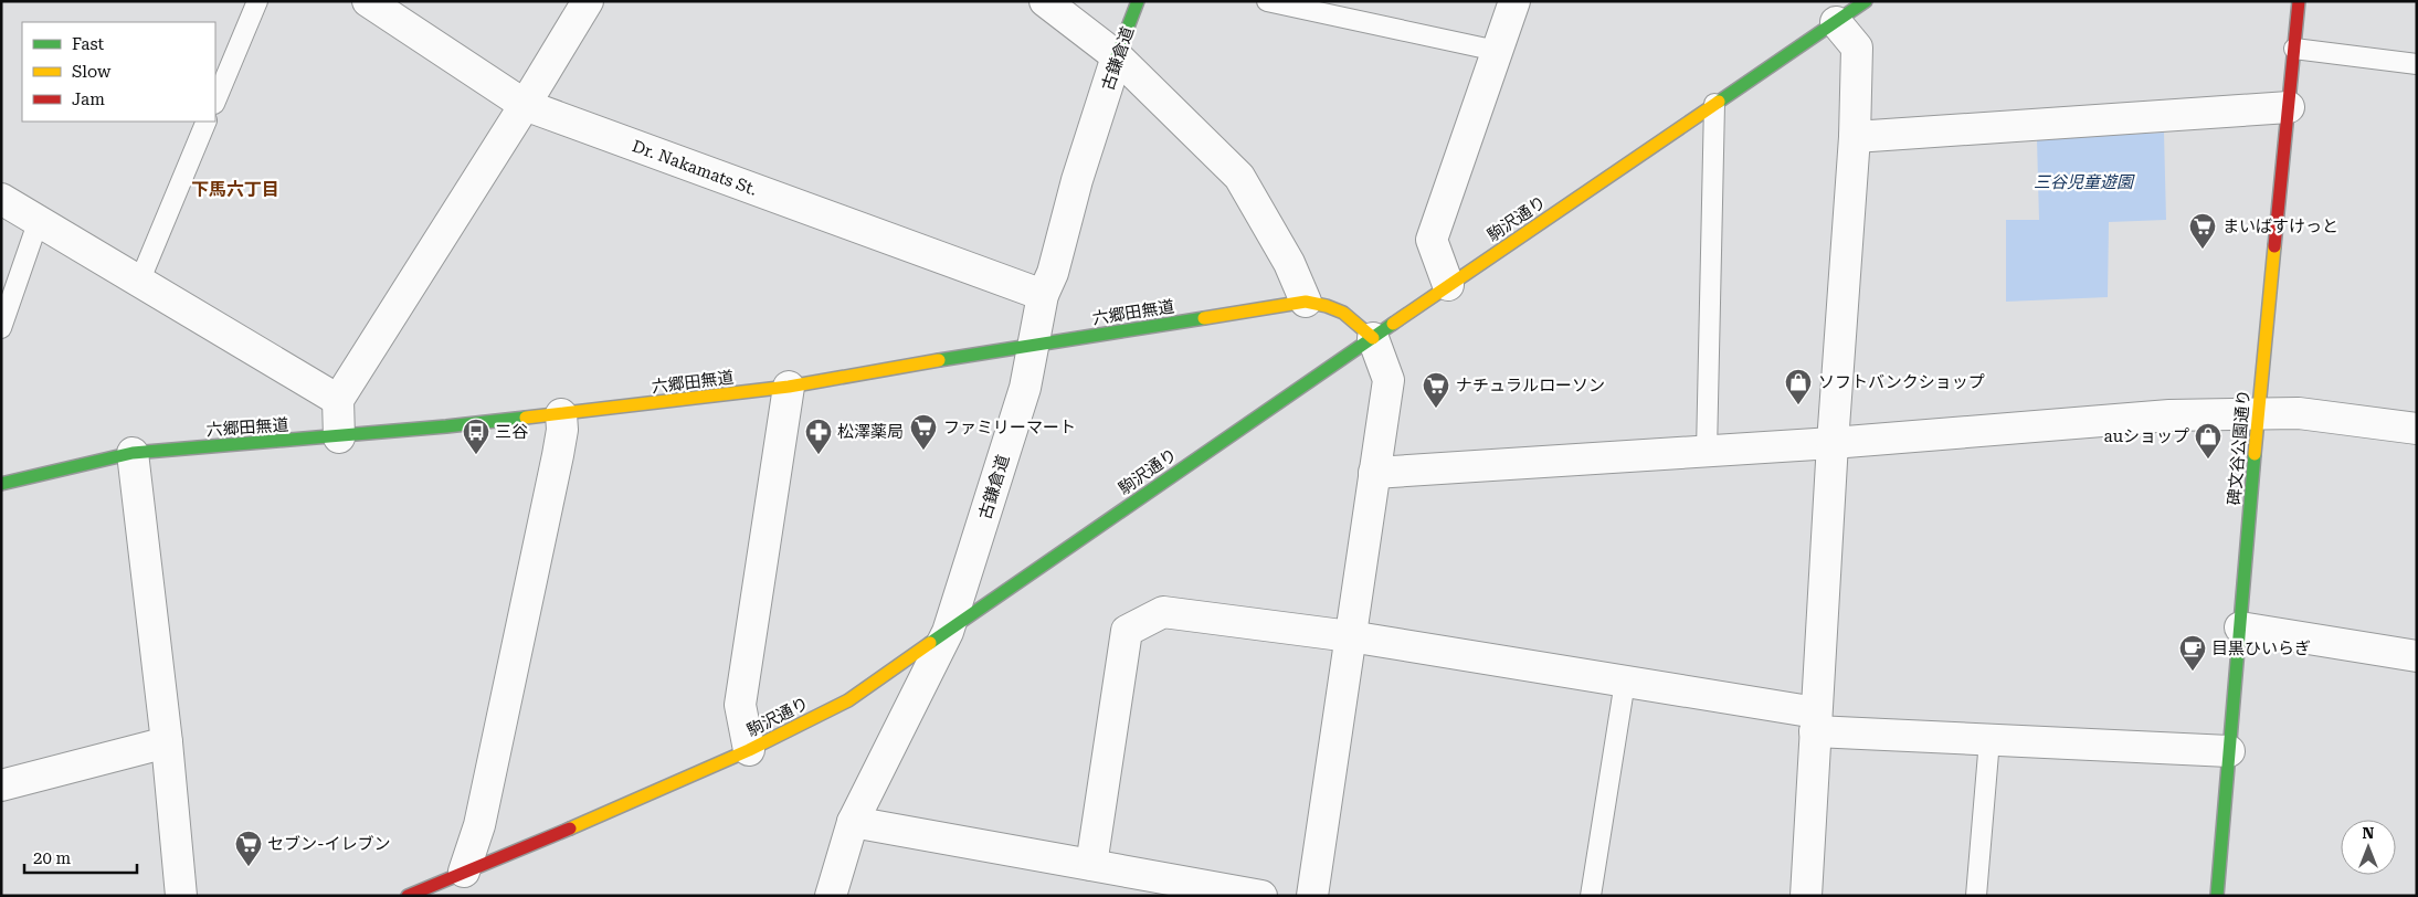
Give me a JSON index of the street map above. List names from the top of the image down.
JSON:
{
  "streets": {
    "street": [
      "古鎌倉道",
      "Dr. Nakamats St.",
      "駒沢通り",
      "六郷田無道",
      "碑文谷公園通り"
    ]
  },
  "crossings": [
    ["古鎌倉道", "Dr. Nakamats St."],
    ["古鎌倉道", "駒沢通り"],
    ["古鎌倉道", "六郷田無道"],
    ["駒沢通り", "六郷田無道"]
  ],
  "districts": ["下馬六丁目"],
  "parks": ["三谷児童遊園"],
  "places": {
    "supermarket": [
      "まいばすけっと",
      "ナチュラルローソン",
      "ファミリーマート",
      "セブン-イレブン"
    ],
    "shop": ["ソフトバンクショップ", "auショップ"],
    "bus stop": ["三谷"],
    "pharmacy": ["松澤薬局"],
    "cafe": ["目黒ひいらぎ"]
  },
  "legend": ["Fast", "Slow", "Jam"],
  "scale_bar": "20 m",
  "north": "top"
}
